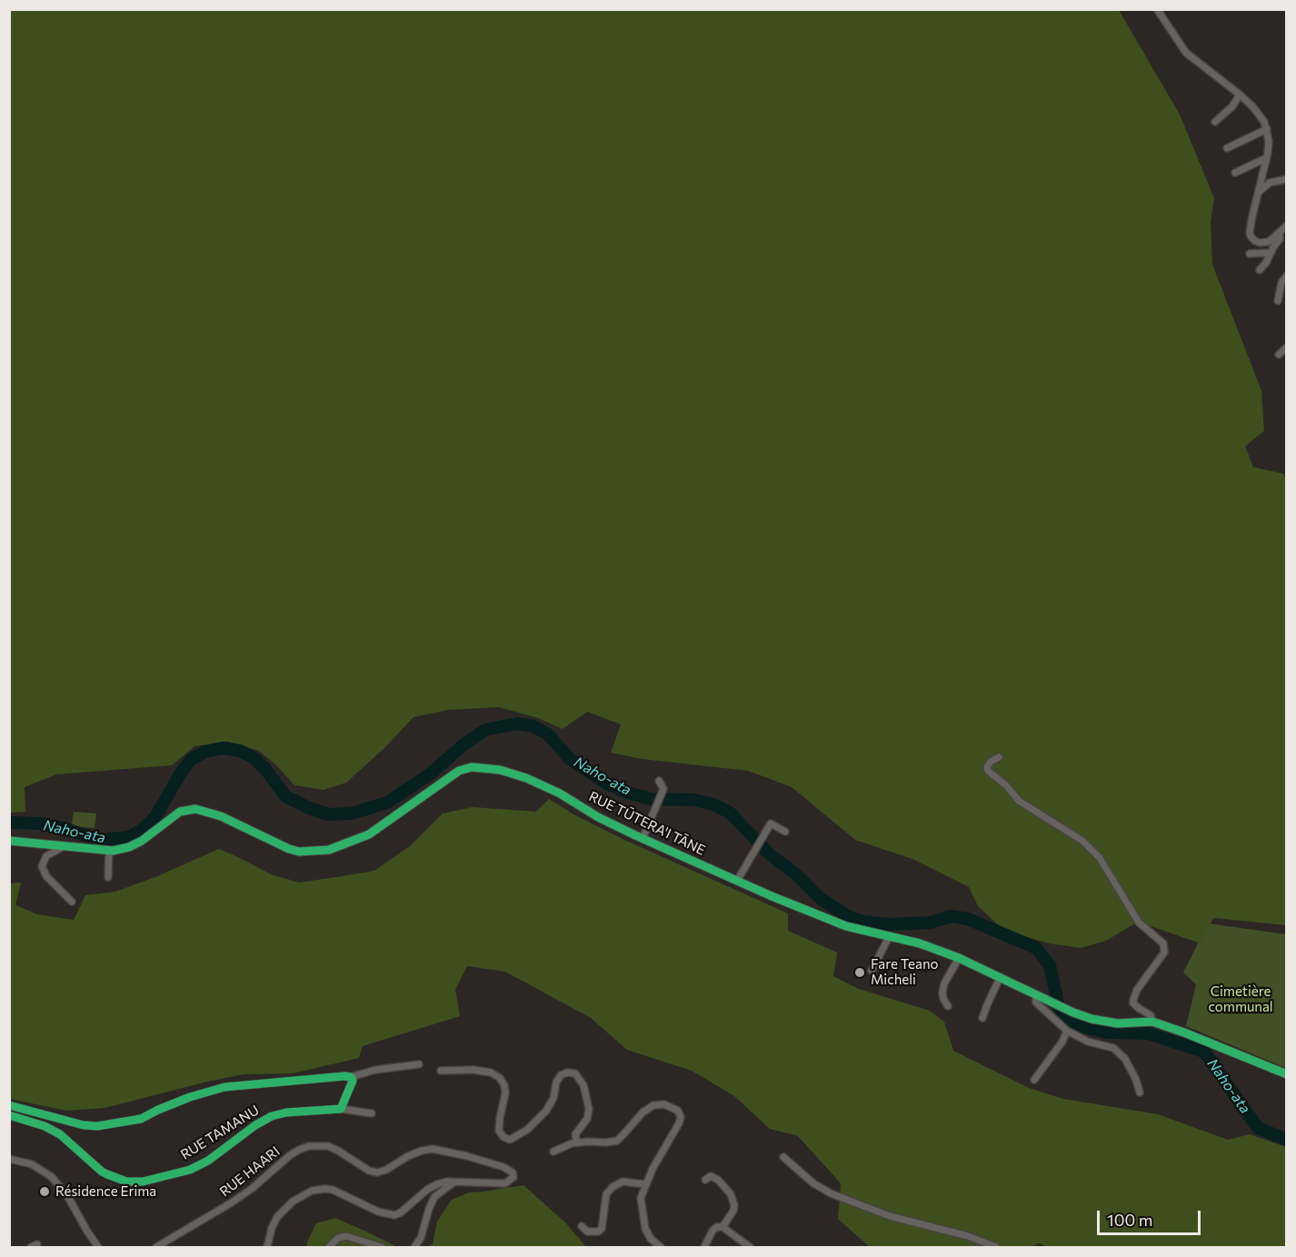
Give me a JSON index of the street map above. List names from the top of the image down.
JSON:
{
  "streets": {
    "street": ["RUE TŪTERA'I TĀNE", "RUE TAMANU", "RUE HAARI"]
  },
  "water": ["Naho-ata"],
  "parks": ["Cimetière communal"],
  "places": ["Fare Teano Micheli", "Résidence Erima"],
  "scale_bar": "100 m"
}
